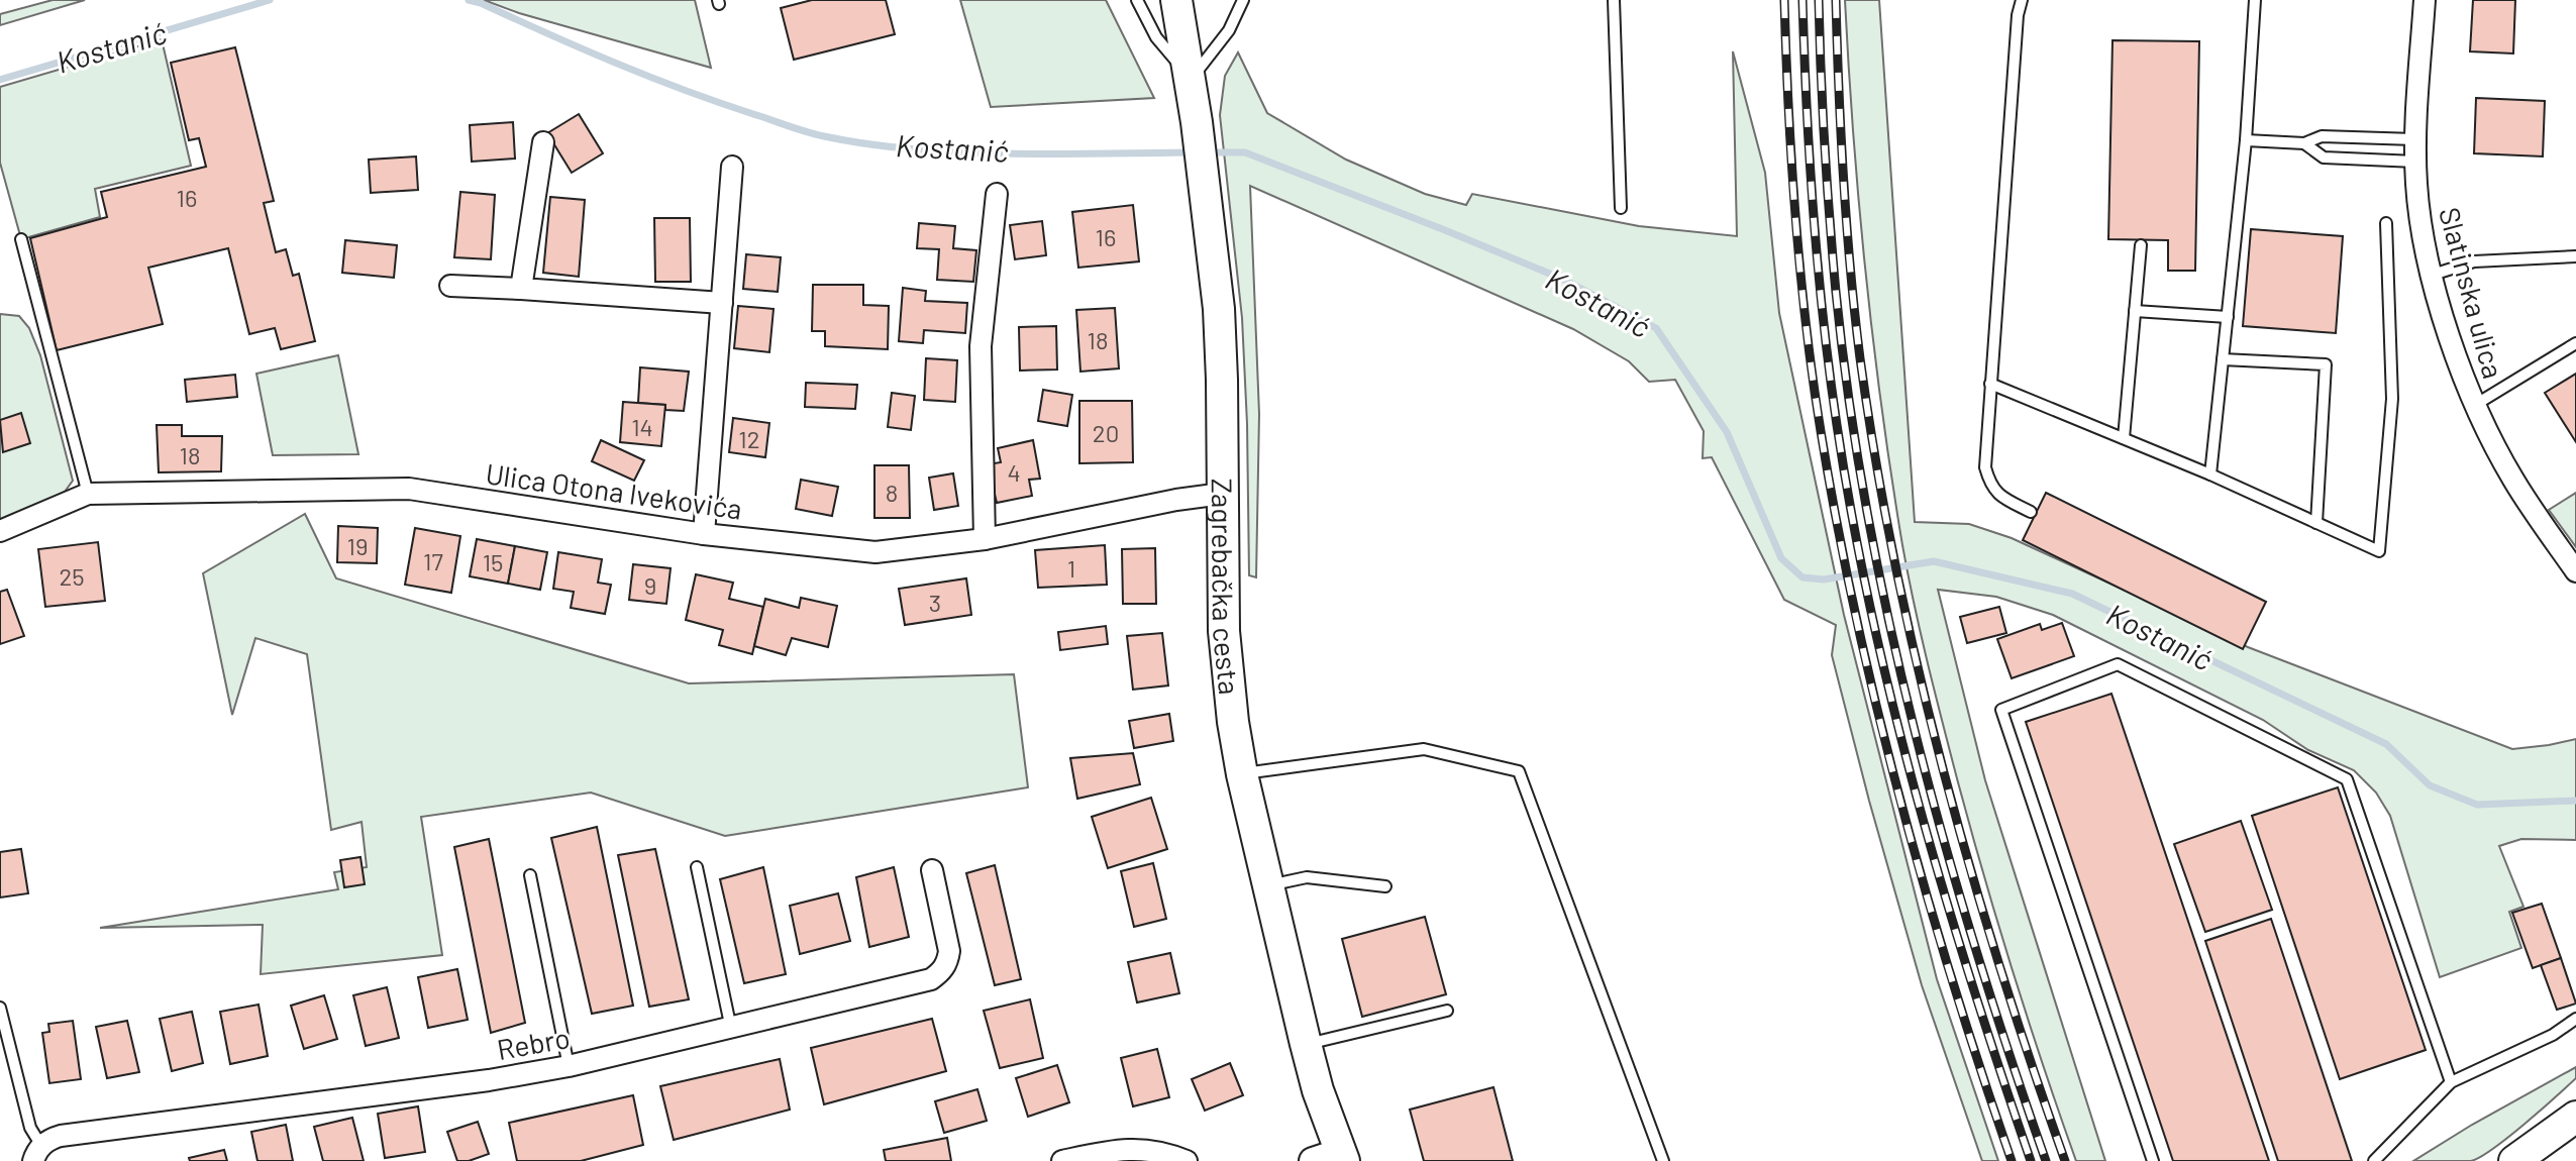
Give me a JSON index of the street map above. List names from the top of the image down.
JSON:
{
  "streets": {
    "main road": ["Zagrebačka cesta"],
    "street": ["Slatinska ulica", "Ulica Otona Ivekovića", "Rebro"]
  },
  "crossings": [
    ["Ulica Otona Ivekovića", "Zagrebačka cesta"]
  ],
  "water": ["Kostanić"],
  "house_numbers": [
    "16",
    "16",
    "18",
    "14",
    "20",
    "12",
    "18",
    "4",
    "8",
    "19",
    "17",
    "15",
    "1",
    "25",
    "9",
    "3"
  ]
}
